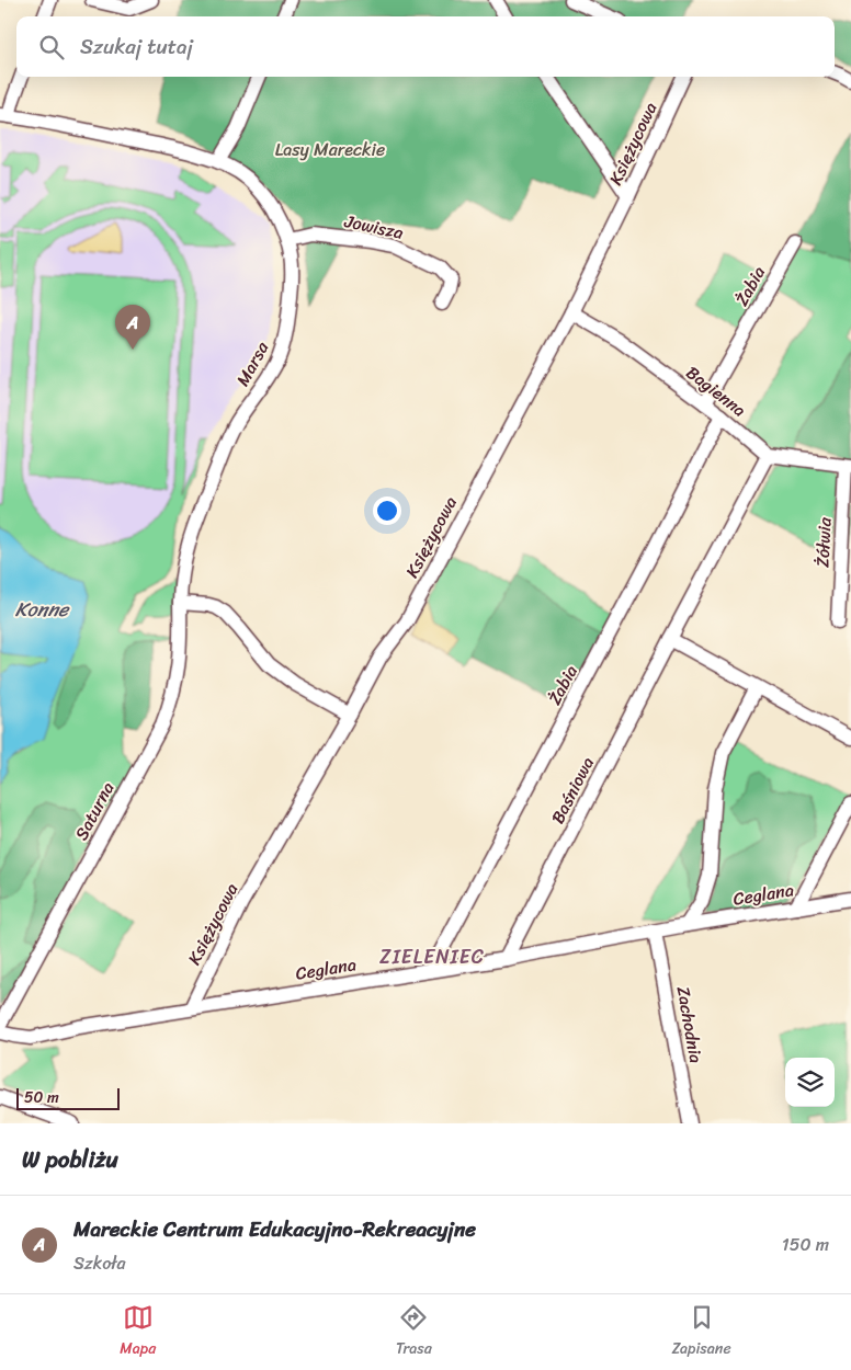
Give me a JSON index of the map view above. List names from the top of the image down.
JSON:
{
  "streets": {
    "street": [
      "Księżycowa",
      "Jowisza",
      "Żabia",
      "Marsa",
      "Bagienna",
      "Żółwia",
      "Baśniowa",
      "Saturna",
      "Ceglana",
      "Zachodnia"
    ]
  },
  "crossings": [
    ["Księżycowa", "Bagienna"],
    ["Księżycowa", "Ceglana"],
    ["Jowisza", "Marsa"],
    ["Żabia", "Bagienna"],
    ["Żabia", "Ceglana"],
    ["Marsa", "Saturna"],
    ["Bagienna", "Baśniowa"],
    ["Baśniowa", "Ceglana"],
    ["Ceglana", "Zachodnia"]
  ],
  "districts": ["ZIELENIEC"],
  "water": ["Konne"],
  "parks": ["Lasy Mareckie"],
  "scale_bar": "50 m",
  "page": {
    "search": "Szukaj tutaj",
    "pins": "A",
    "scale": "50 m",
    "heading": "W pobliżu",
    "list": [
      {
        "mark": "A",
        "name": "Mareckie Centrum Edukacyjno-Rekreacyjne",
        "note": "Szkoła",
        "value": "150 m"
      }
    ],
    "nav": ["Mapa", "Trasa", "Zapisane"]
  }
}
